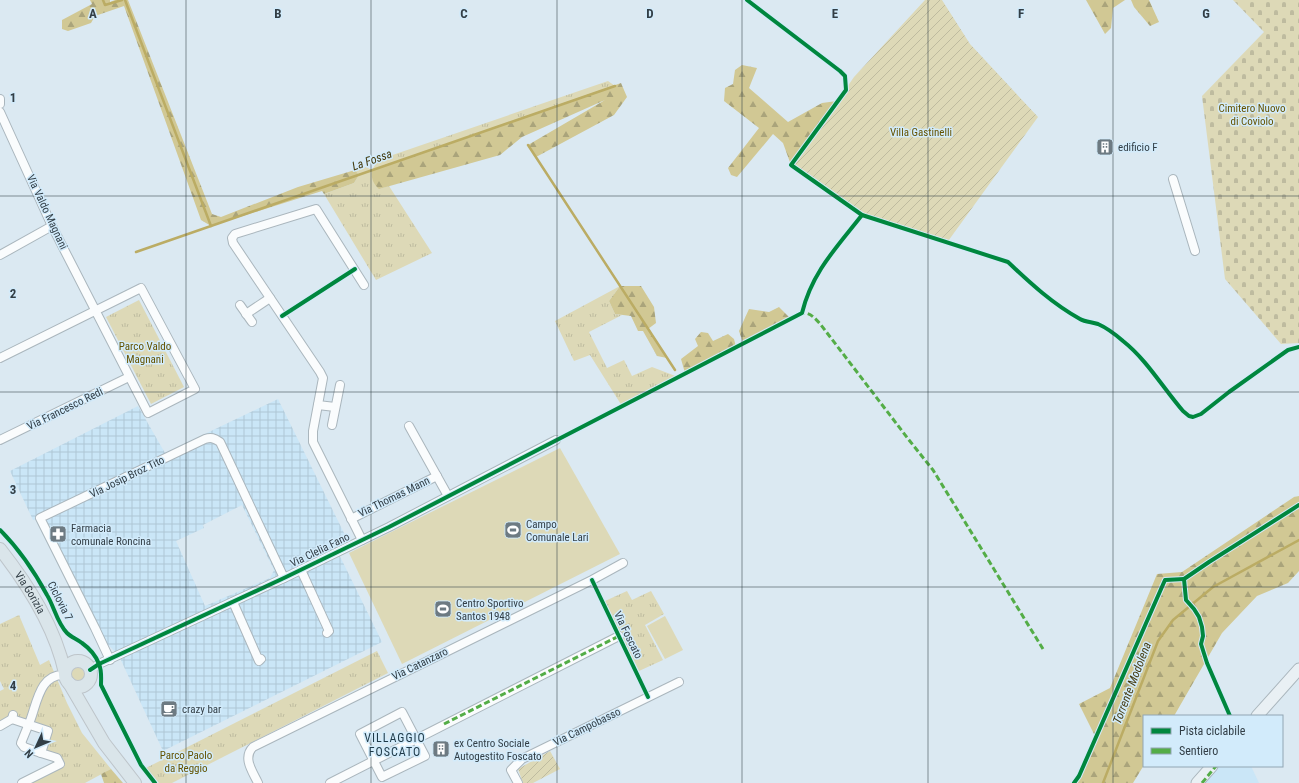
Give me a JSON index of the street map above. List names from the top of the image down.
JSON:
{
  "streets": {
    "main road": ["Via Gorizia"],
    "street": [
      "Via Valdo Magnani",
      "Via Francesco Redi",
      "Via Josip Broz Tito",
      "Via Thomas Mann",
      "Via Clelia Fano",
      "Via Foscato",
      "Via Catanzaro",
      "Via Campobasso"
    ],
    "cycle path": ["Ciclovia 7"]
  },
  "crossings": [
    ["Via Valdo Magnani", "Via Francesco Redi"],
    ["Via Josip Broz Tito", "Via Clelia Fano"],
    ["Via Thomas Mann", "Via Clelia Fano"],
    ["Via Clelia Fano", "Via Gorizia"]
  ],
  "districts": ["VILLAGGIO FOSCATO"],
  "water": ["La Fossa", "Torrente Modolena"],
  "parks": [
    "Cimitero Nuovo di Coviolo",
    "Villa Gastinelli",
    "Parco Valdo Magnani",
    "Parco Paolo da Reggio"
  ],
  "places": {
    "building": ["edificio F", "ex Centro Sociale Autogestito Foscato"],
    "sports": ["Campo Comunale Lari", "Centro Sportivo Santos 1948"],
    "pharmacy": ["Farmacia comunale Roncina"],
    "cafe": ["crazy bar"]
  },
  "legend": ["Pista ciclabile", "Sentiero"],
  "north": "bottom left",
  "grid": {
    "columns": [
      "A",
      "B",
      "C",
      "D",
      "E",
      "F",
      "G"
    ],
    "rows": [
      "1",
      "2",
      "3",
      "4"
    ]
  }
}
